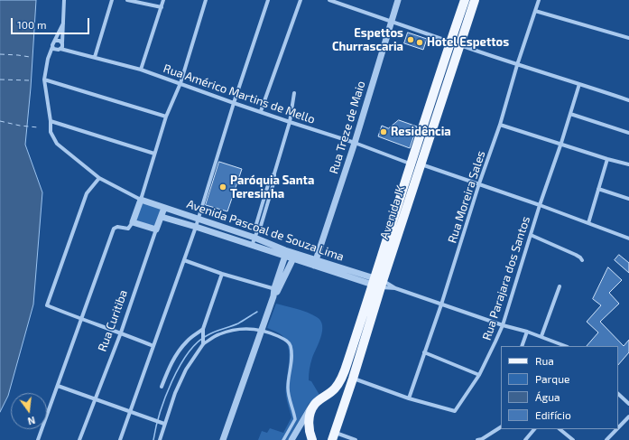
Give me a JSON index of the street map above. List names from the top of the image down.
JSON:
{
  "streets": {
    "main road": ["Avenida JK"],
    "street": [
      "Rua Américo Martins de Mello",
      "Rua Treze de Maio",
      "Rua Moreira Sales",
      "Avenida Pascoal de Souza Lima",
      "Rua Parajara dos Santos",
      "Rua Curitiba"
    ]
  },
  "crossings": [
    ["Rua Américo Martins de Mello", "Rua Treze de Maio"],
    ["Rua Américo Martins de Mello", "Avenida JK"],
    ["Rua Treze de Maio", "Avenida Pascoal de Souza Lima"],
    ["Rua Moreira Sales", "Rua Parajara dos Santos"],
    ["Avenida JK", "Avenida Pascoal de Souza Lima"],
    ["Avenida JK", "Rua Parajara dos Santos"],
    ["Avenida Pascoal de Souza Lima", "Rua Curitiba"]
  ],
  "places": [
    "Espettos Churrascaria",
    "Hotel Espettos",
    "Residência",
    "Paróquia Santa Teresinha"
  ],
  "legend": [
    "Rua",
    "Parque",
    "Água",
    "Edifício"
  ],
  "scale_bar": "100 m",
  "north": "bottom"
}
